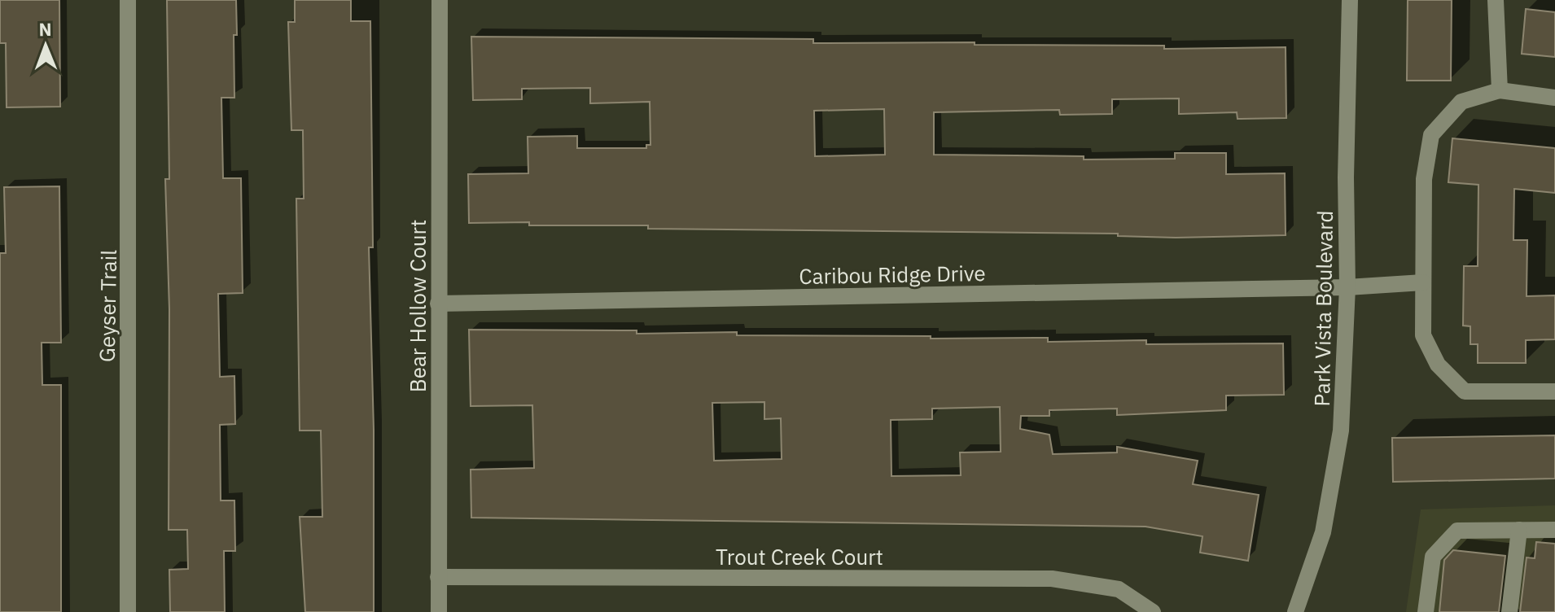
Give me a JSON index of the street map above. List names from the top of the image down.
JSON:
{
  "streets": {
    "street": [
      "Caribou Ridge Drive",
      "Geyser Trail",
      "Bear Hollow Court",
      "Park Vista Boulevard",
      "Trout Creek Court"
    ]
  },
  "crossings": [
    ["Caribou Ridge Drive", "Bear Hollow Court"],
    ["Caribou Ridge Drive", "Park Vista Boulevard"],
    ["Bear Hollow Court", "Trout Creek Court"]
  ],
  "north": "top"
}
